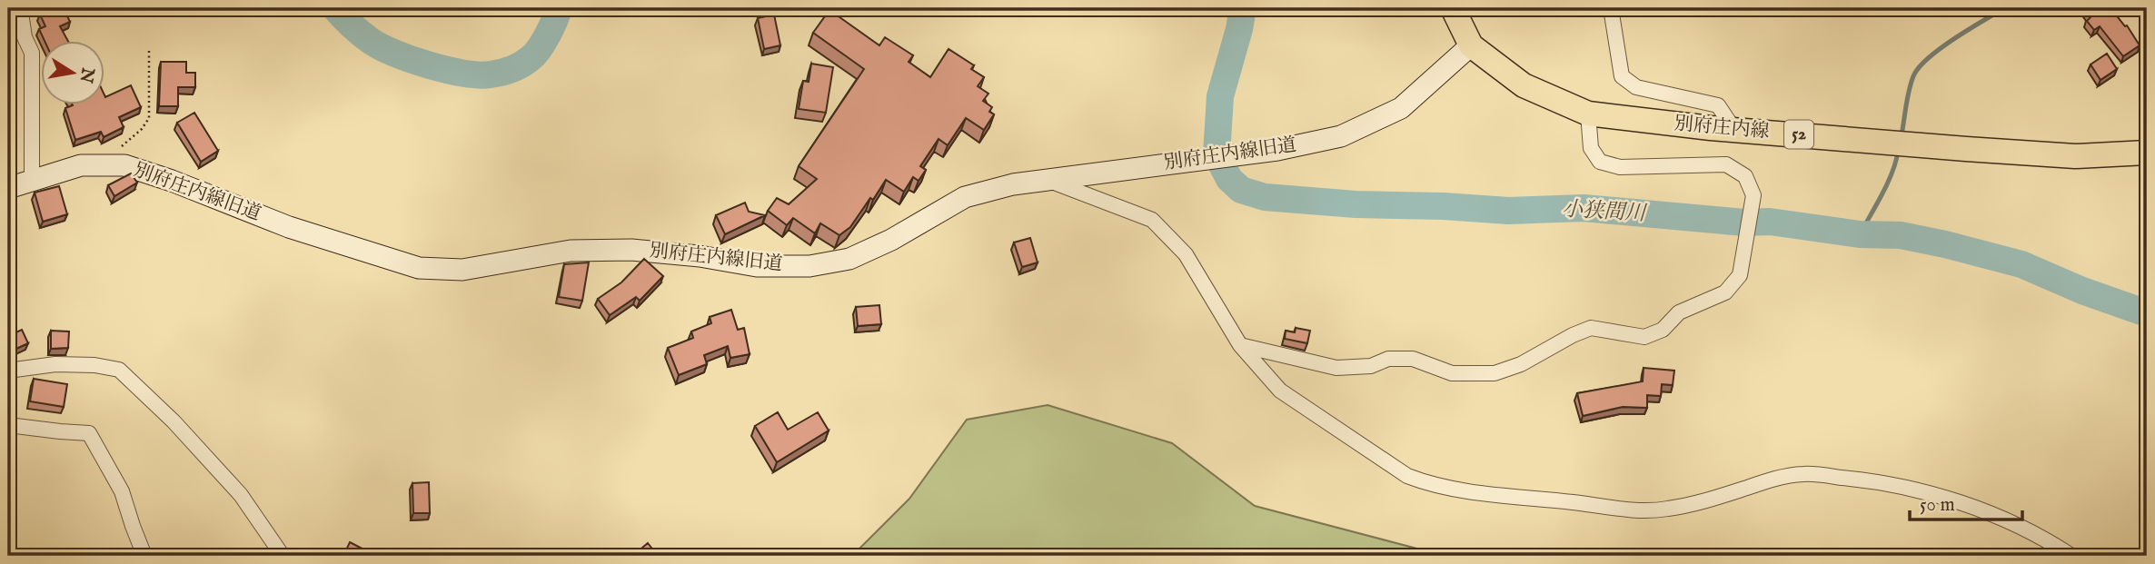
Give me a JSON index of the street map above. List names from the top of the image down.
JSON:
{
  "streets": {
    "main road": ["別府庄内線", "52"],
    "street": ["別府庄内線旧道"]
  },
  "crossings": [
    ["別府庄内線", "別府庄内線旧道"]
  ],
  "water": ["小狭間川"],
  "scale_bar": "50 m",
  "north": "right"
}
